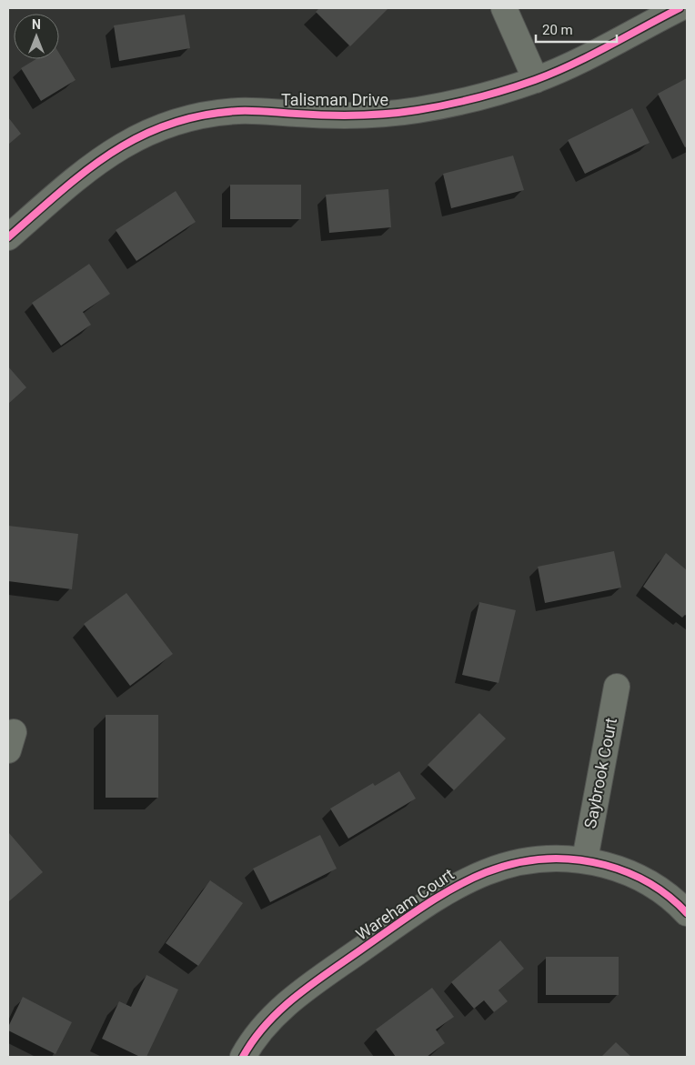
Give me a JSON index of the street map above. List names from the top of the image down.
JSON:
{
  "streets": {
    "street": ["Talisman Drive", "Saybrook Court", "Wareham Court"]
  },
  "crossings": [
    ["Saybrook Court", "Wareham Court"]
  ],
  "scale_bar": "20 m",
  "north": "top"
}
